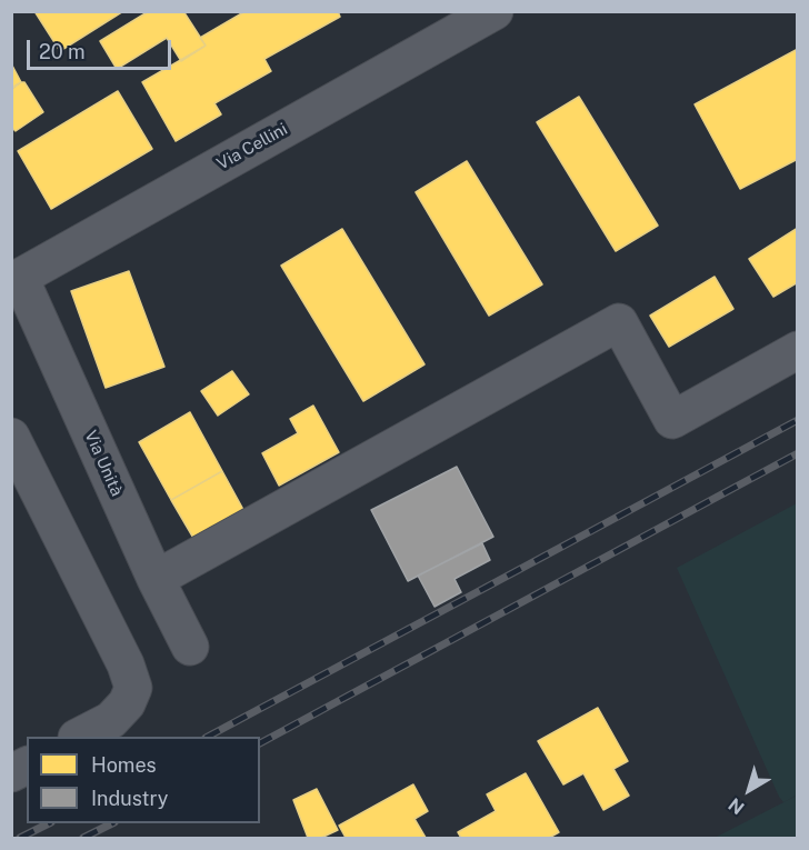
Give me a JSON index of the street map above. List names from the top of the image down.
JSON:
{
  "streets": {
    "street": ["Via Cellini", "Via Unità"]
  },
  "crossings": [
    ["Via Cellini", "Via Unità"]
  ],
  "legend": ["Homes", "Industry"],
  "scale_bar": "20 m",
  "north": "bottom left"
}
